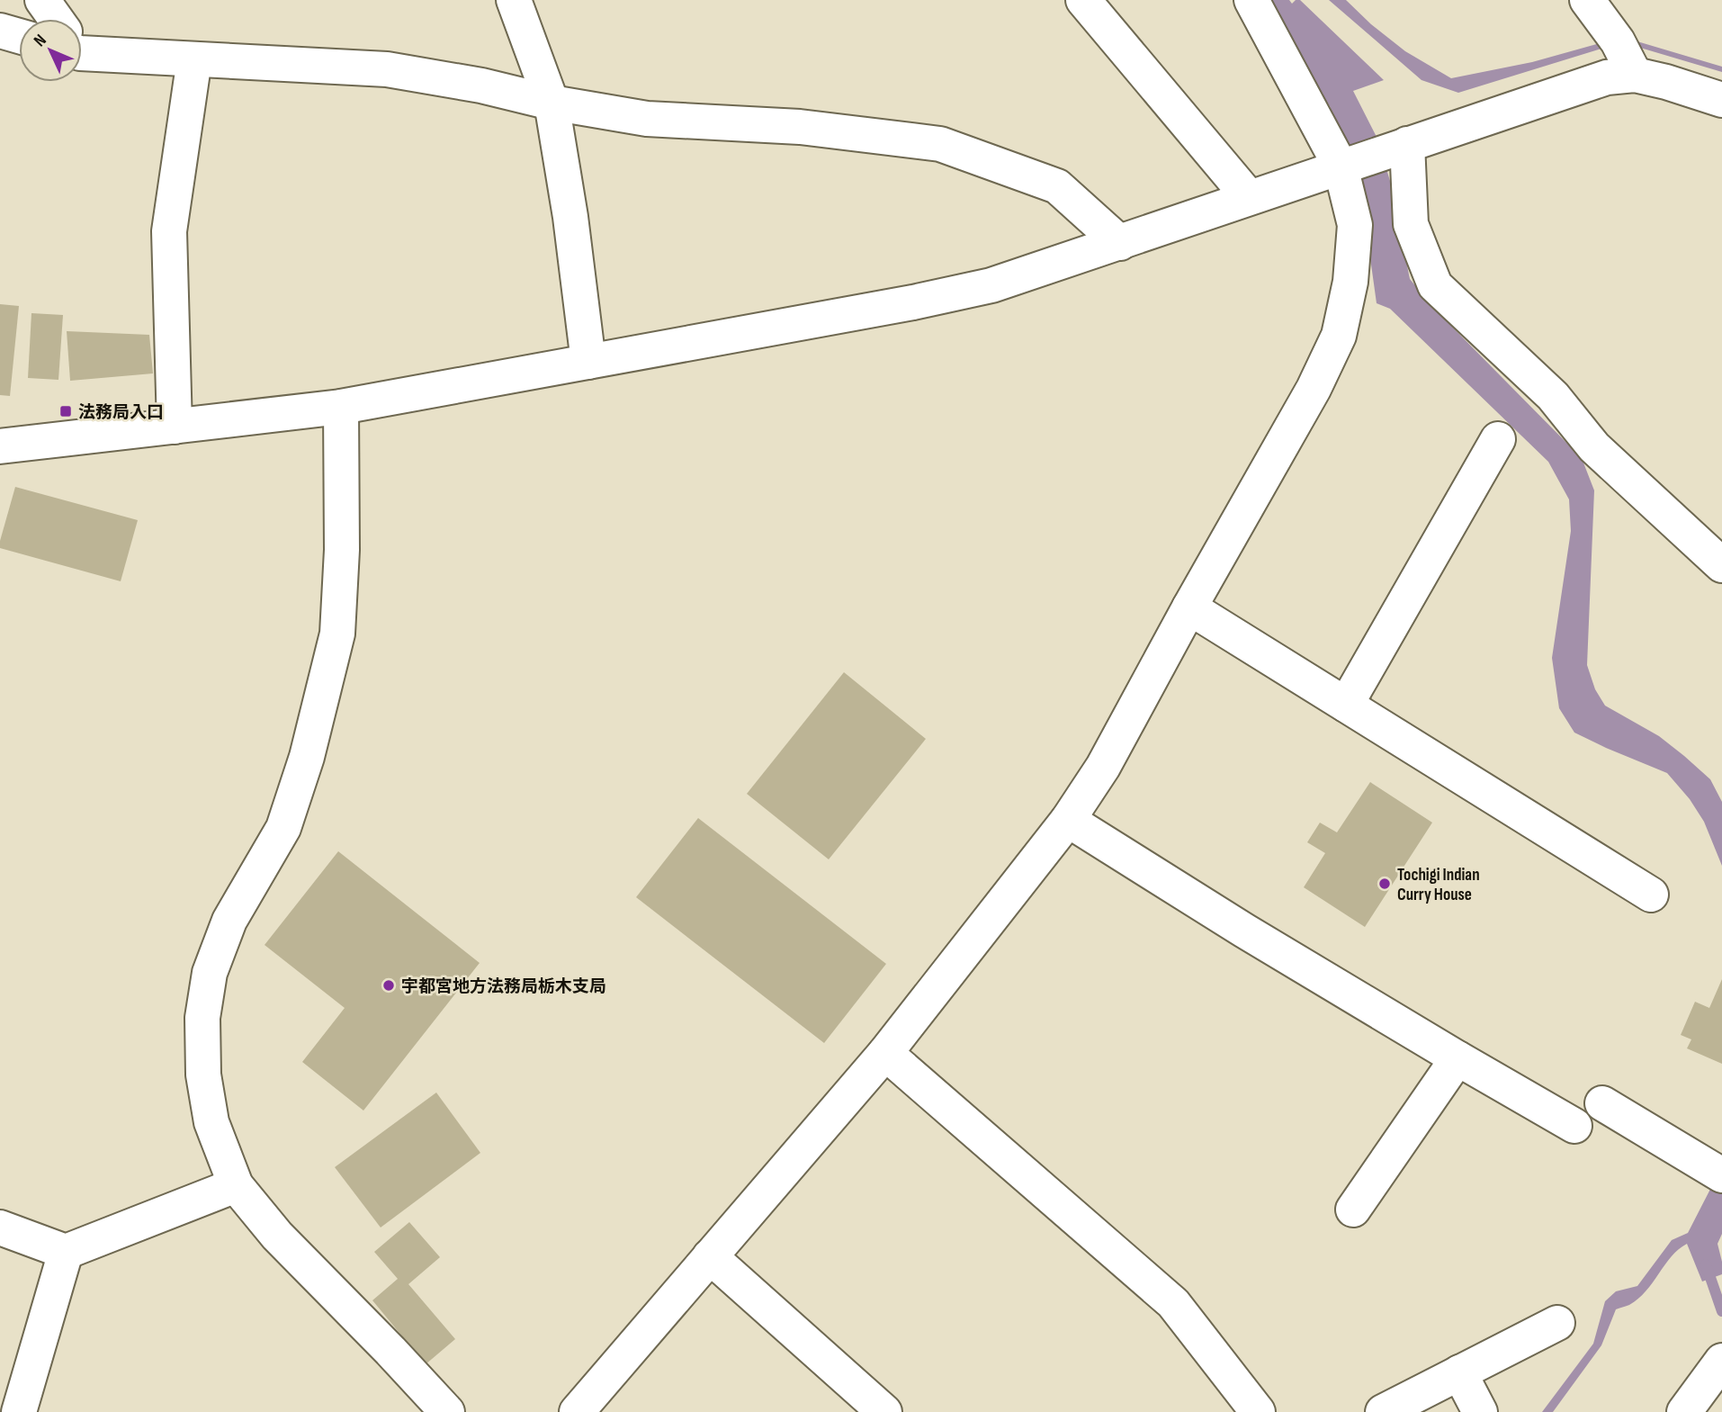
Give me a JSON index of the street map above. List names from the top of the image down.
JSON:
{
  "places": {
    "transit": ["法務局入口"],
    "other": ["Tochigi Indian Curry House", "宇都宮地方法務局栃木支局"]
  },
  "north": "top left"
}
